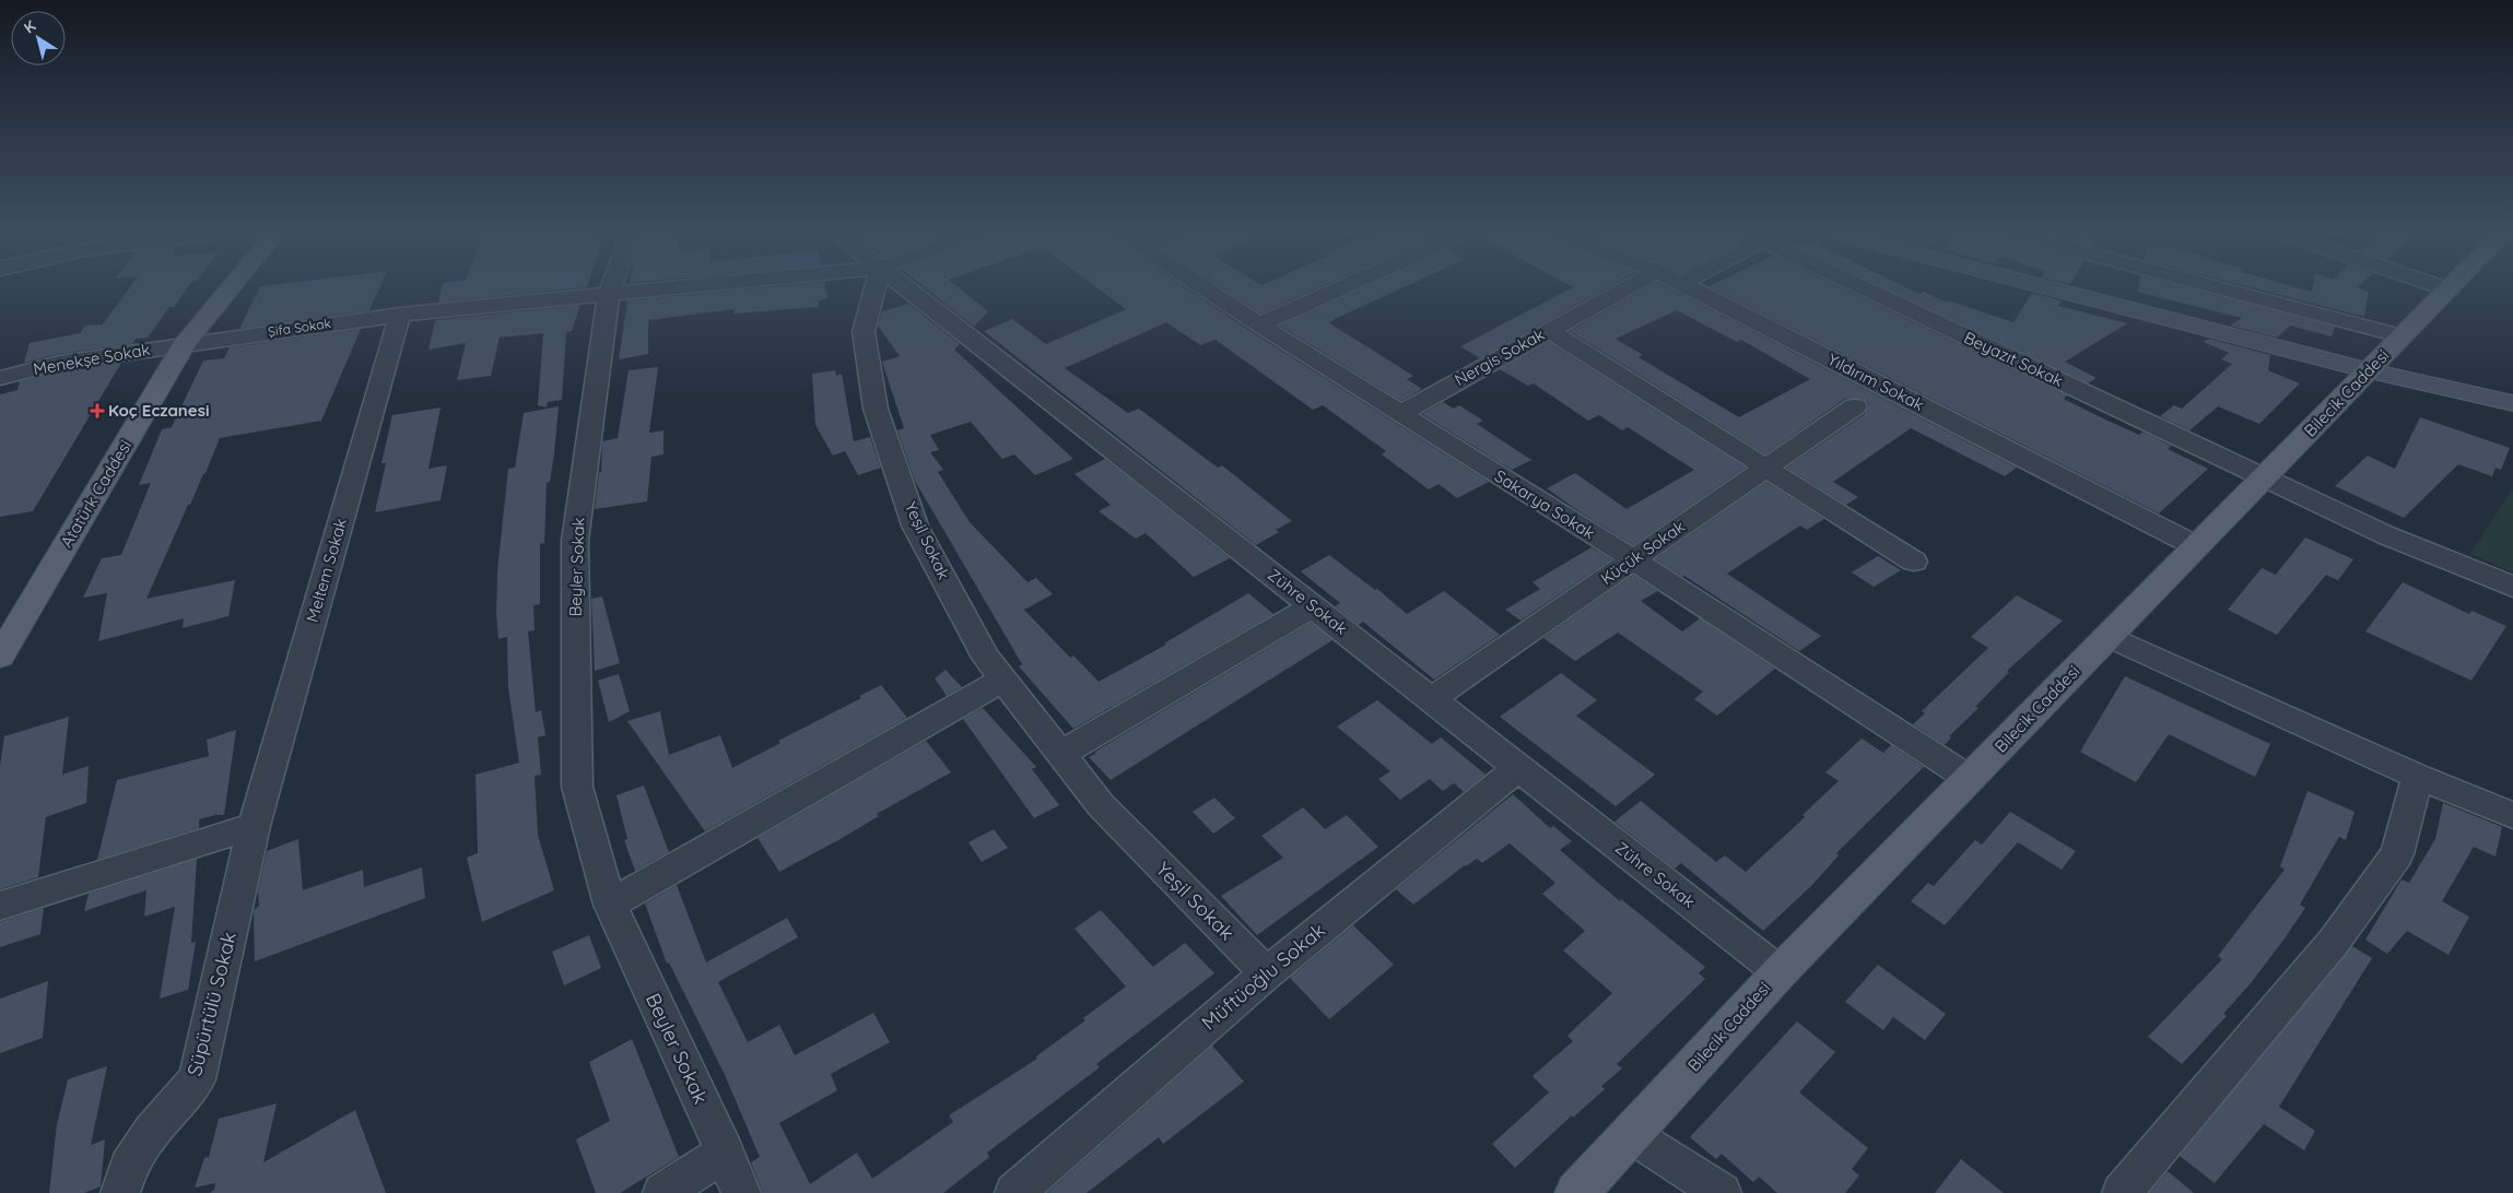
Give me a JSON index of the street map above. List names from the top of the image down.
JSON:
{
  "streets": {
    "main road": ["Bilecik Caddesi", "Atatürk Caddesi"],
    "street": [
      "Şifa Sokak",
      "Nergis Sokak",
      "Menekşe Sokak",
      "Beyazıt Sokak",
      "Yıldırım Sokak",
      "Sakarya Sokak",
      "Yeşil Sokak",
      "Küçük Sokak",
      "Beyler Sokak",
      "Meltem Sokak",
      "Zühre Sokak",
      "Müftüoğlu Sokak",
      "Süpürtülü Sokak"
    ]
  },
  "crossings": [
    ["Şifa Sokak", "Menekşe Sokak"],
    ["Şifa Sokak", "Atatürk Caddesi"],
    ["Şifa Sokak", "Beyler Sokak"],
    ["Şifa Sokak", "Meltem Sokak"],
    ["Nergis Sokak", "Sakarya Sokak"],
    ["Menekşe Sokak", "Atatürk Caddesi"],
    ["Beyazıt Sokak", "Bilecik Caddesi"],
    ["Yıldırım Sokak", "Bilecik Caddesi"],
    ["Bilecik Caddesi", "Sakarya Sokak"],
    ["Bilecik Caddesi", "Zühre Sokak"],
    ["Sakarya Sokak", "Küçük Sokak"],
    ["Yeşil Sokak", "Müftüoğlu Sokak"],
    ["Küçük Sokak", "Zühre Sokak"],
    ["Meltem Sokak", "Süpürtülü Sokak"],
    ["Zühre Sokak", "Müftüoğlu Sokak"]
  ],
  "places": {
    "health": ["Koç Eczanesi"]
  },
  "north": "top left"
}
